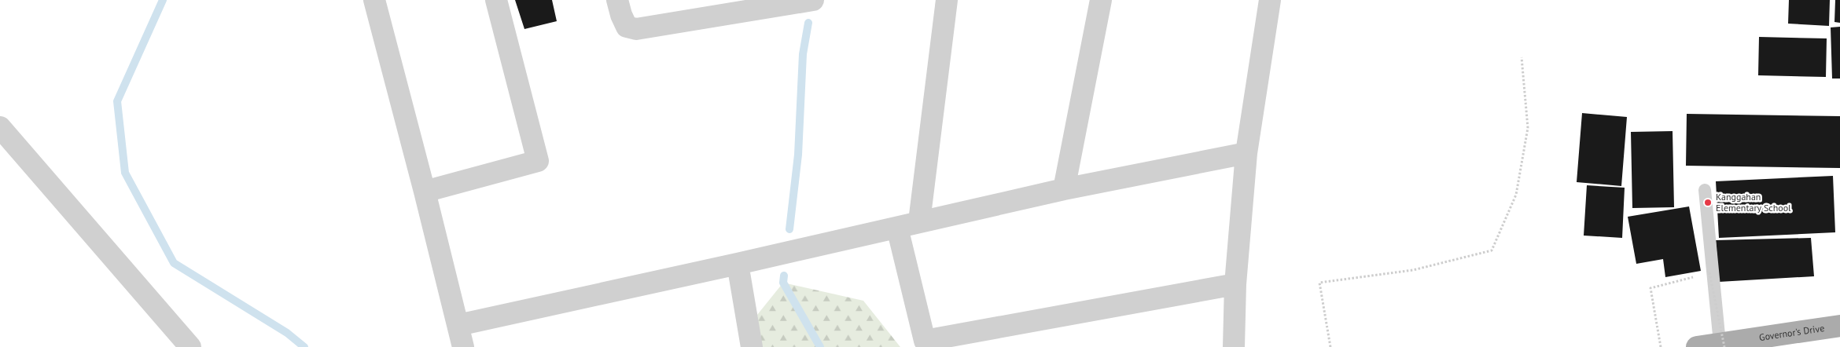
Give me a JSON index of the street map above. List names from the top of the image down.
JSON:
{
  "streets": {
    "main road": ["Governor's Drive"]
  },
  "places": ["Kanggahan Elementary School"]
}
